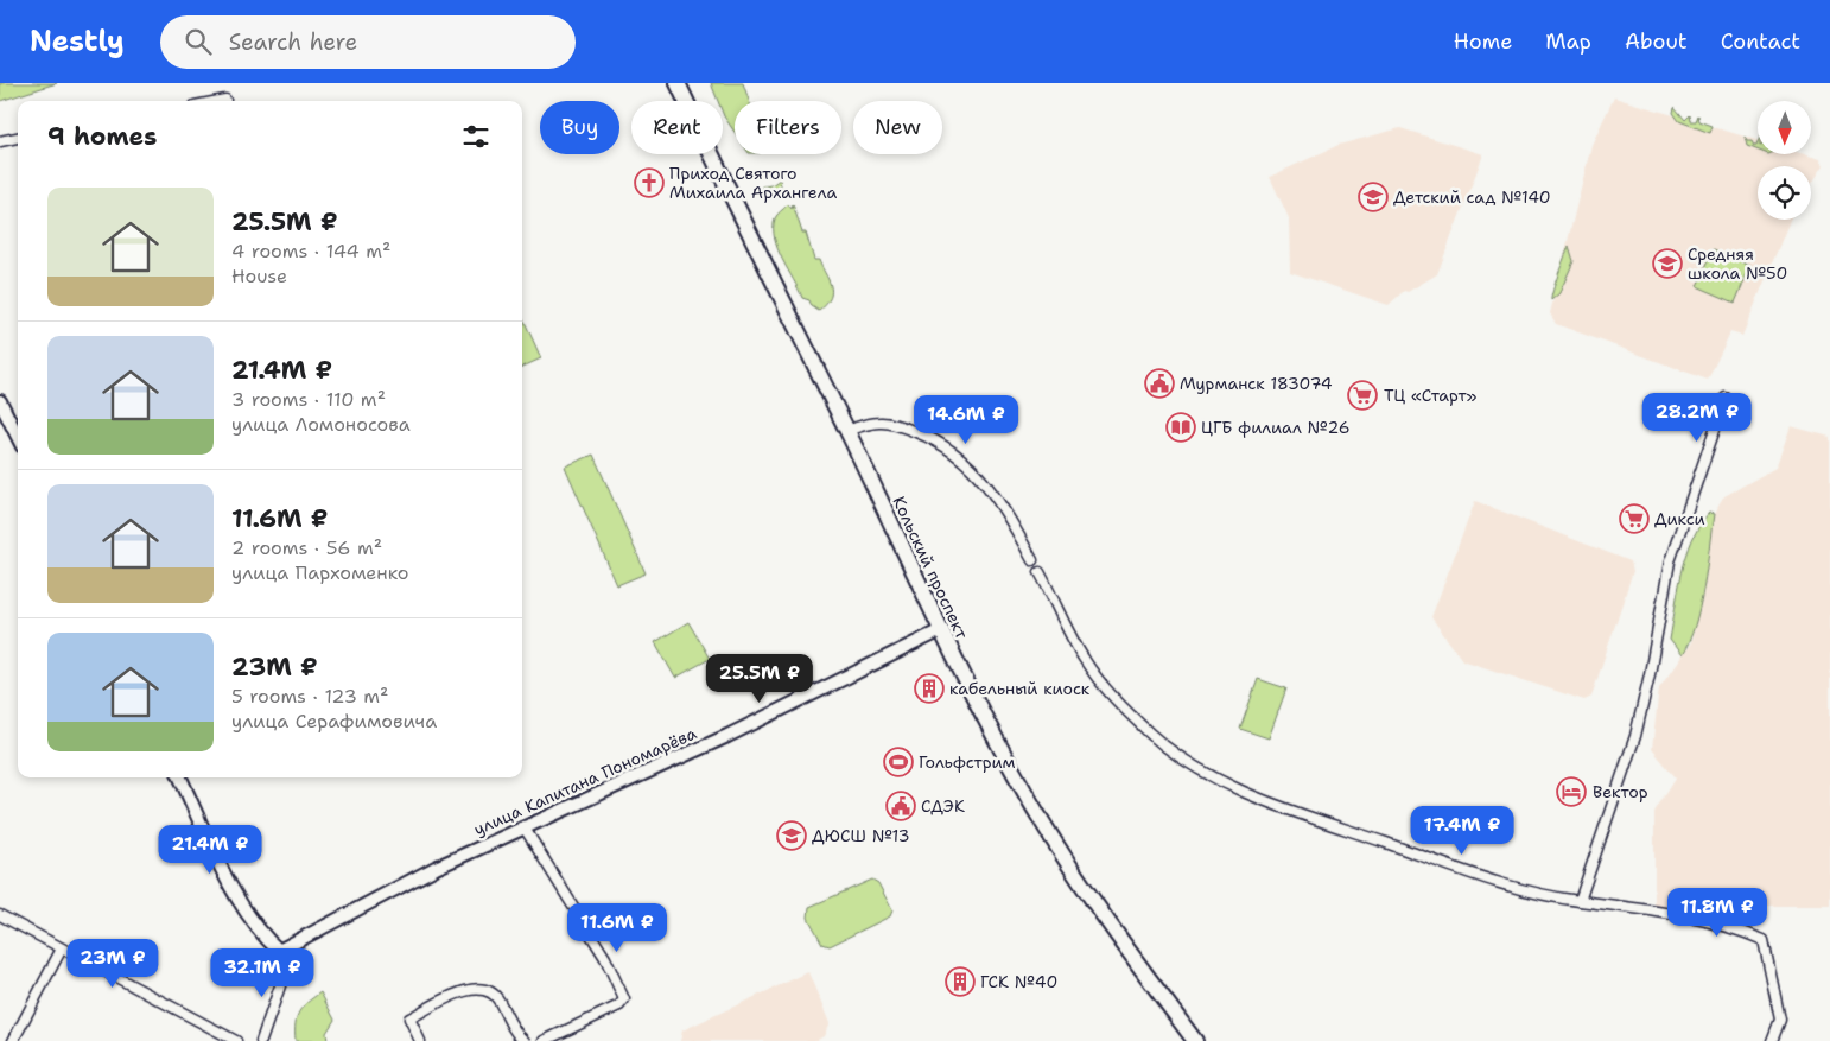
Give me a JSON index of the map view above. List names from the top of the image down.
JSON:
{
  "streets": {
    "main road": ["Кольский проспект"],
    "street": ["улица Капитана Пономарёва"]
  },
  "crossings": [
    ["Кольский проспект", "улица Капитана Пономарёва"]
  ],
  "places": {
    "church": ["Приход Святого Михаила Архангела"],
    "school or university": ["Детский сад №140", "Средняя школа №50", "ДЮСШ №13"],
    "public building": ["Мурманск 183074", "СДЭК"],
    "supermarket": ["ТЦ «Старт»", "Дикси"],
    "library": ["ЦГБ филиал №26"],
    "building": ["кабельный киоск", "ГСК №40"],
    "sports": ["Гольфстрим"],
    "hotel": ["Вектор"]
  },
  "north": "bottom",
  "page": {
    "header": "Nestly",
    "search": "Search here",
    "nav": [
      "Home",
      "Map",
      "About",
      "Contact"
    ],
    "chip": [
      "Buy",
      "Rent",
      "Filters",
      "New"
    ],
    "heading": "9 homes",
    "list": [
      {
        "name": "25.5M ₽",
        "note": "4 rooms · 144 m² · House"
      },
      {
        "name": "21.4M ₽",
        "note": "3 rooms · 110 m² · улица Ломоносова"
      },
      {
        "name": "11.6M ₽",
        "note": "2 rooms · 56 m² · улица Пархоменко"
      },
      {
        "name": "23M ₽",
        "note": "5 rooms · 123 m² · улица Серафимовича"
      }
    ],
    "price": [
      "28.2M ₽",
      "14.6M ₽",
      "25.5M ₽",
      "17.4M ₽",
      "21.4M ₽",
      "11.8M ₽",
      "11.6M ₽",
      "23M ₽",
      "32.1M ₽"
    ]
  }
}
